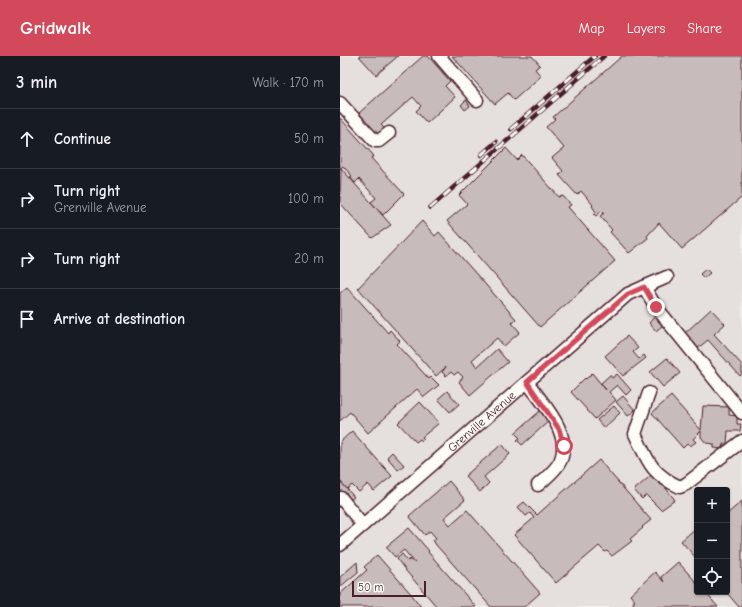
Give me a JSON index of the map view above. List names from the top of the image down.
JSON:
{
  "streets": {
    "lane": ["Grenville Avenue"]
  },
  "scale_bar": "50 m",
  "page": {
    "header": "Gridwalk",
    "nav": ["Map", "Layers", "Share"],
    "heading": ["3 min", "Walk · 170 m"],
    "list": [
      ["Continue", "50 m"],
      ["Turn right", "Grenville Avenue", "100 m"],
      ["Turn right", "20 m"],
      "Arrive at destination"
    ],
    "map_buttons": ["+", "−"],
    "scale": "50 m"
  }
}
